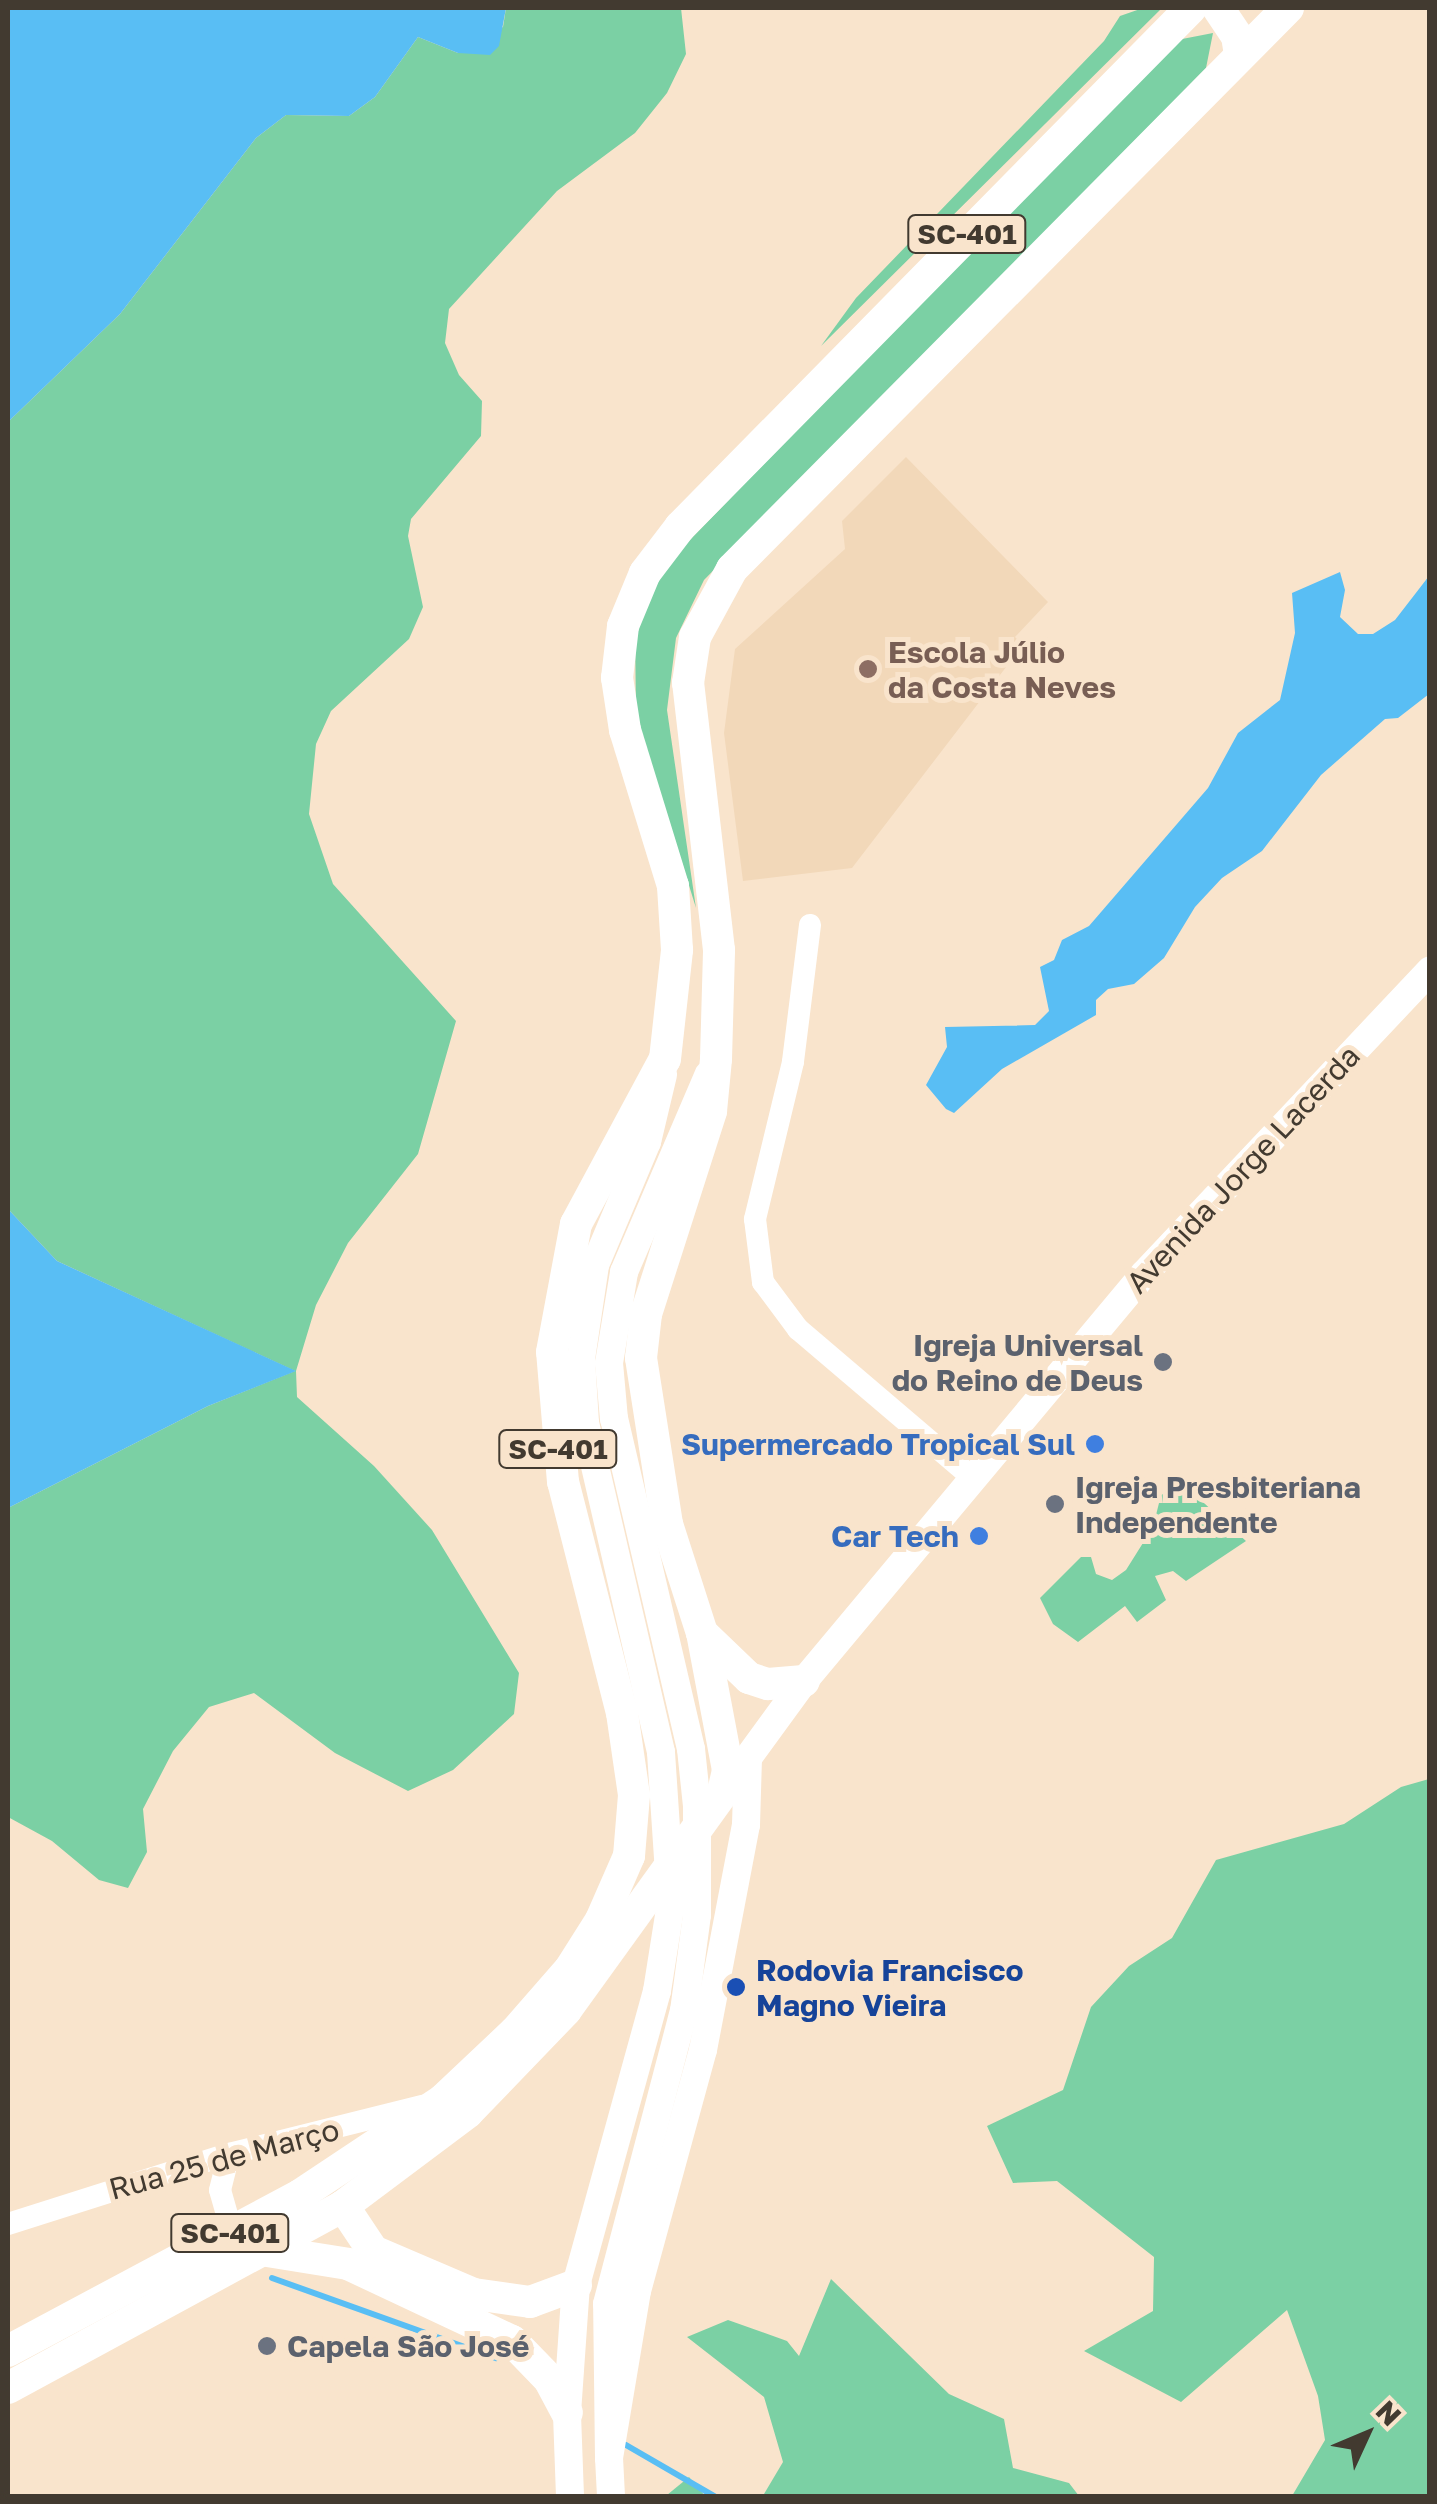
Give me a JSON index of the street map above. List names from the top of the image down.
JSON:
{
  "streets": {
    "highway": ["SC-401"],
    "main road": ["Avenida Jorge Lacerda"],
    "street": ["Rua 25 de Março"]
  },
  "crossings": [
    ["SC-401", "Avenida Jorge Lacerda"],
    ["SC-401", "Rua 25 de Março"]
  ],
  "places": [
    "Escola Júlio da Costa Neves",
    "Igreja Universal do Reino de Deus",
    "Supermercado Tropical Sul",
    "Igreja Presbiteriana Independente",
    "Car Tech",
    "Rodovia Francisco Magno Vieira",
    "Capela São José"
  ],
  "north": "top right"
}
